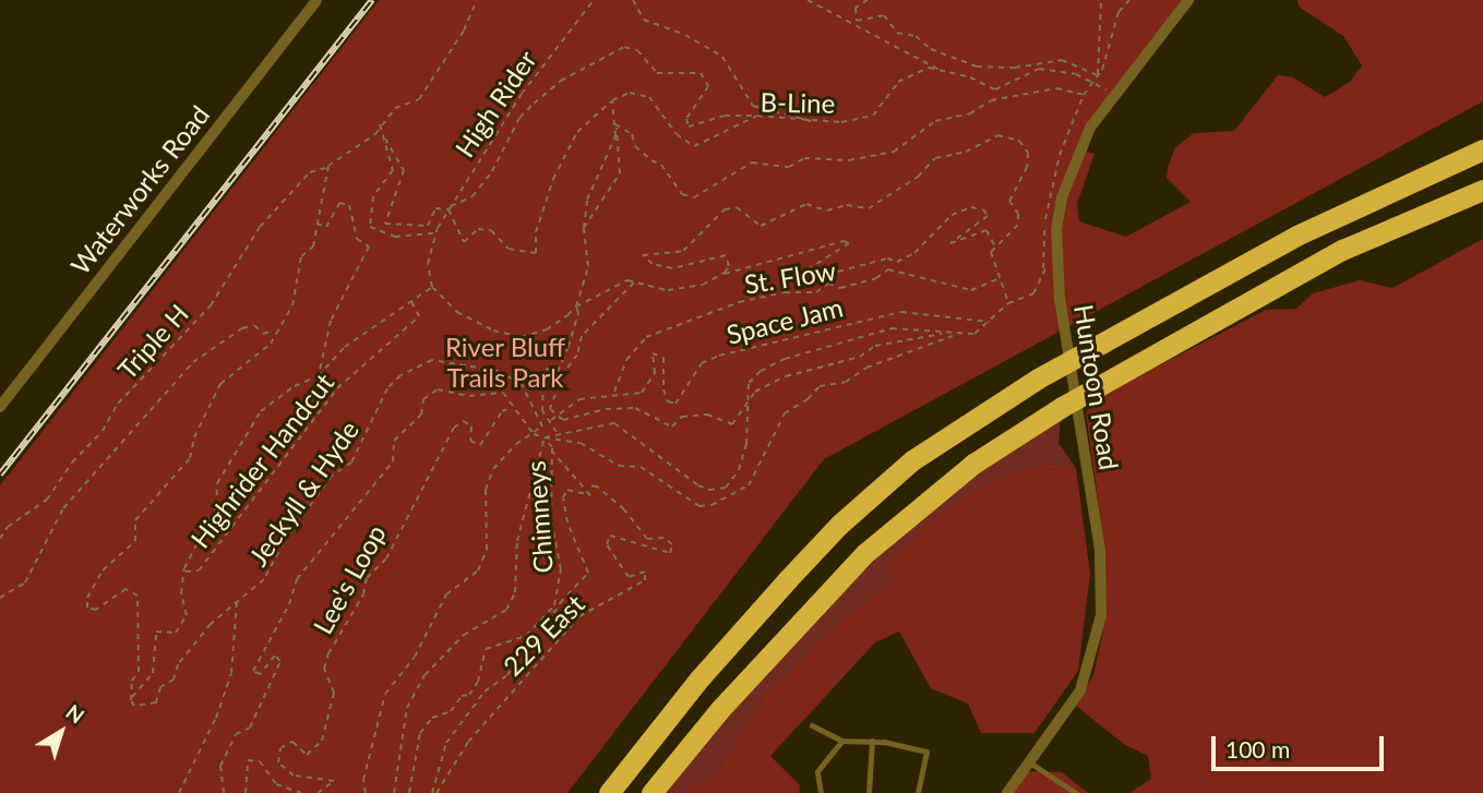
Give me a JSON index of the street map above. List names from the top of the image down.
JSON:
{
  "streets": {
    "street": ["Waterworks Road", "Huntoon Road"],
    "path": [
      "B-Line",
      "High Rider",
      "St. Flow",
      "Space Jam",
      "Triple H",
      "Highrider Handcut",
      "Jeckyll & Hyde",
      "Chimneys",
      "Lee's Loop",
      "229 East"
    ]
  },
  "crossings": [
    ["St. Flow", "Space Jam"],
    ["Space Jam", "Chimneys"],
    ["Jeckyll & Hyde", "Lee's Loop"],
    ["Chimneys", "Lee's Loop"]
  ],
  "parks": ["River Bluff Trails Park"],
  "scale_bar": "100 m",
  "north": "top right"
}
